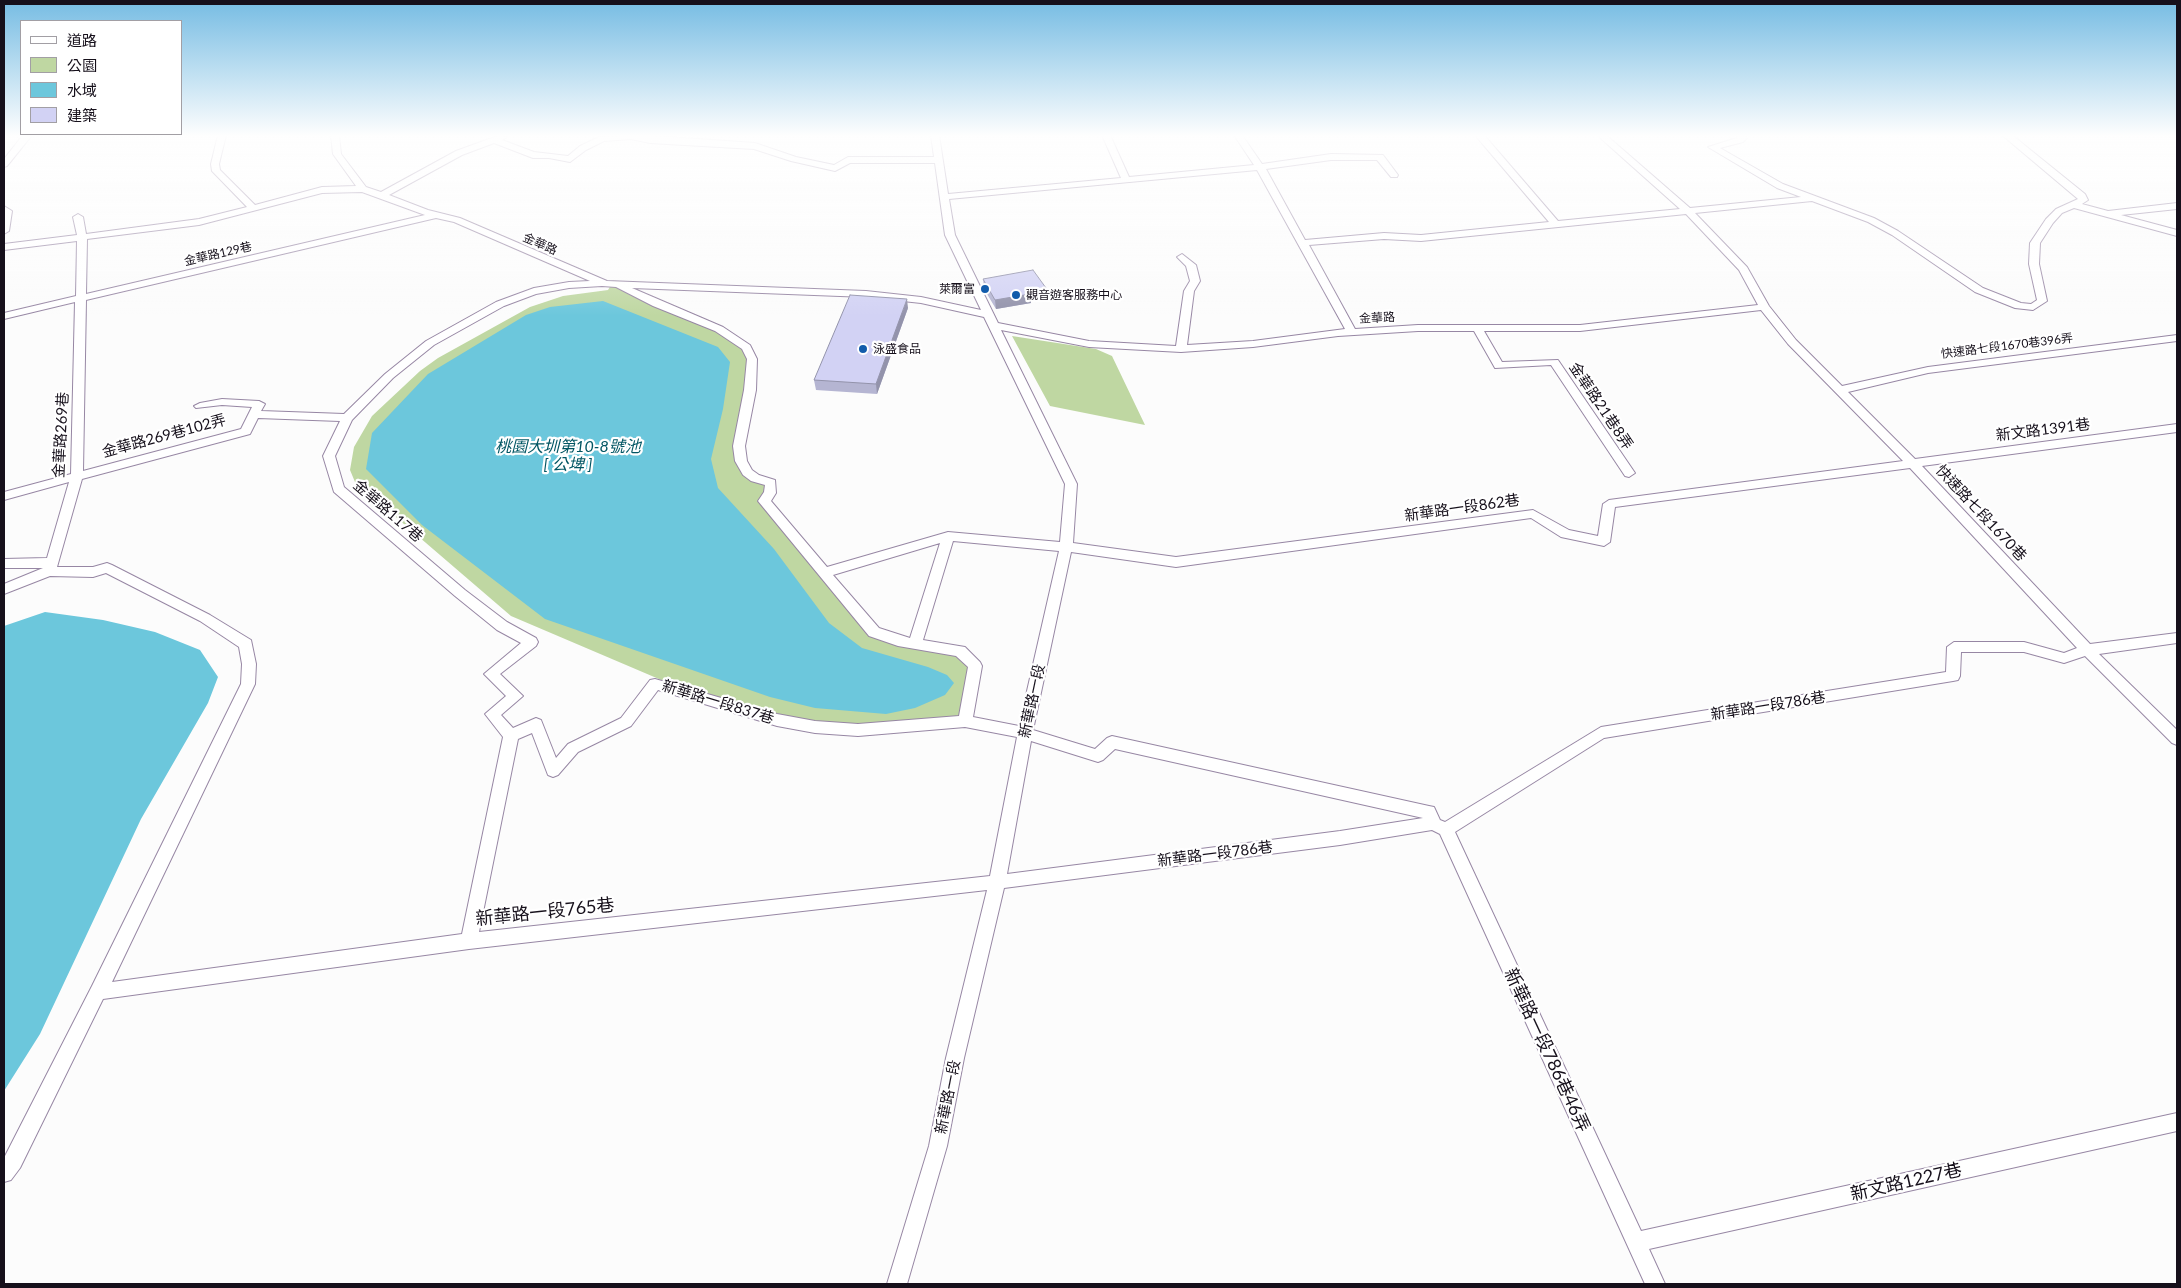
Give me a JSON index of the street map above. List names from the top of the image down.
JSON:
{
  "streets": {
    "street": [
      "金華路",
      "金華路129巷",
      "快速路七段1670巷396弄",
      "金華路21巷8弄",
      "新文路1391巷",
      "金華路269巷",
      "金華路269巷102弄",
      "新華路一段862巷",
      "金華路117巷",
      "快速路七段1670巷",
      "新華路一段",
      "新華路一段837巷",
      "新華路一段786巷",
      "新華路一段765巷",
      "新華路一段786巷46弄",
      "新文路1227巷"
    ]
  },
  "crossings": [
    ["金華路", "金華路129巷"],
    ["金華路", "金華路21巷8弄"],
    ["金華路", "金華路269巷"],
    ["金華路", "金華路117巷"],
    ["金華路", "快速路七段1670巷"],
    ["金華路", "新華路一段"],
    ["金華路129巷", "金華路269巷"],
    ["快速路七段1670巷396弄", "快速路七段1670巷"],
    ["新文路1391巷", "新華路一段862巷"],
    ["新文路1391巷", "快速路七段1670巷"],
    ["金華路269巷", "金華路269巷102弄"],
    ["新華路一段862巷", "快速路七段1670巷"],
    ["新華路一段862巷", "新華路一段"],
    ["金華路117巷", "新華路一段837巷"],
    ["快速路七段1670巷", "新華路一段786巷"],
    ["新華路一段", "新華路一段786巷"],
    ["新華路一段", "新華路一段765巷"],
    ["新華路一段786巷", "新華路一段765巷"],
    ["新華路一段786巷", "新華路一段786巷46弄"],
    ["新華路一段786巷46弄", "新文路1227巷"]
  ],
  "water": ["桃園大圳第10-8號池 [ 公埤 ]"],
  "places": ["萊爾富", "觀音遊客服務中心", "泳盛食品"],
  "legend": [
    "道路",
    "公園",
    "水域",
    "建築"
  ]
}
